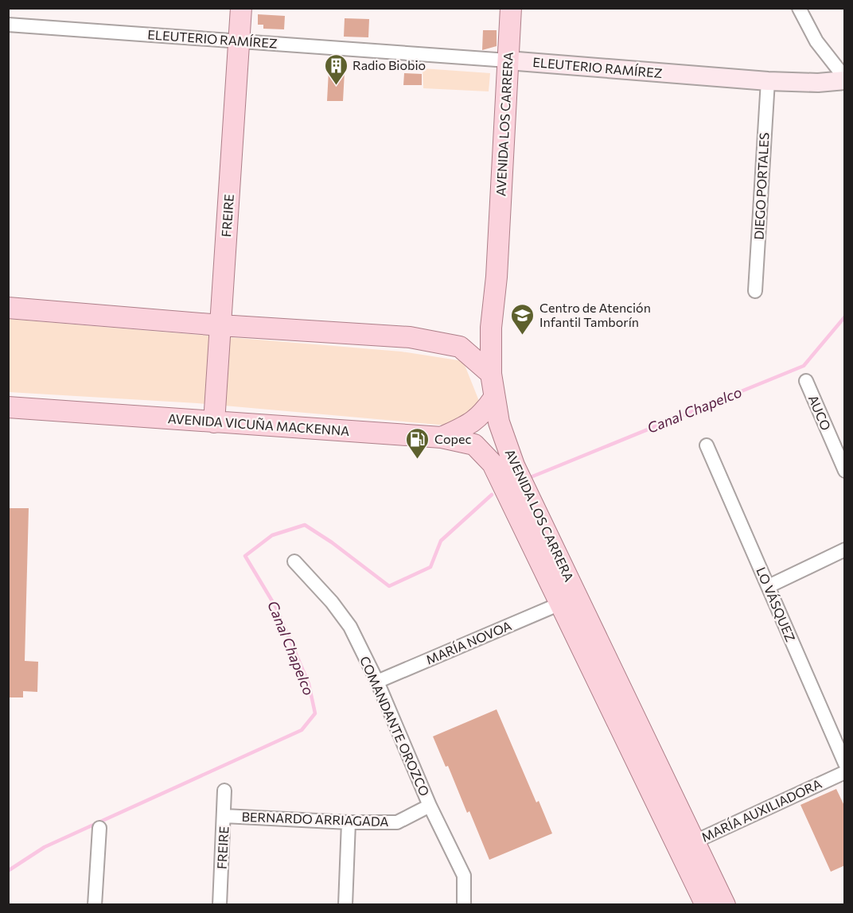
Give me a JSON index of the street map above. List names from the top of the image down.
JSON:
{
  "streets": {
    "main road": ["AVENIDA LOS CARRERA", "FREIRE", "AVENIDA VICUÑA MACKENNA"],
    "street": [
      "ELEUTERIO RAMÍREZ",
      "DIEGO PORTALES",
      "AUCO",
      "LO VÁSQUEZ",
      "MARÍA NOVOA",
      "COMANDANTE OROZCO",
      "MARÍA AUXILIADORA",
      "BERNARDO ARRIAGADA"
    ]
  },
  "crossings": [
    ["ELEUTERIO RAMÍREZ", "AVENIDA LOS CARRERA"],
    ["ELEUTERIO RAMÍREZ", "DIEGO PORTALES"],
    ["ELEUTERIO RAMÍREZ", "FREIRE"],
    ["AVENIDA LOS CARRERA", "AVENIDA VICUÑA MACKENNA"],
    ["AVENIDA LOS CARRERA", "MARÍA NOVOA"],
    ["AVENIDA LOS CARRERA", "MARÍA AUXILIADORA"],
    ["FREIRE", "AVENIDA VICUÑA MACKENNA"],
    ["FREIRE", "BERNARDO ARRIAGADA"],
    ["MARÍA NOVOA", "COMANDANTE OROZCO"],
    ["COMANDANTE OROZCO", "BERNARDO ARRIAGADA"]
  ],
  "water": ["Canal Chapelco"],
  "places": {
    "building": ["Radio Biobio"],
    "school or university": ["Centro de Atención Infantil Tamborín"],
    "fuel station": ["Copec"]
  }
}
